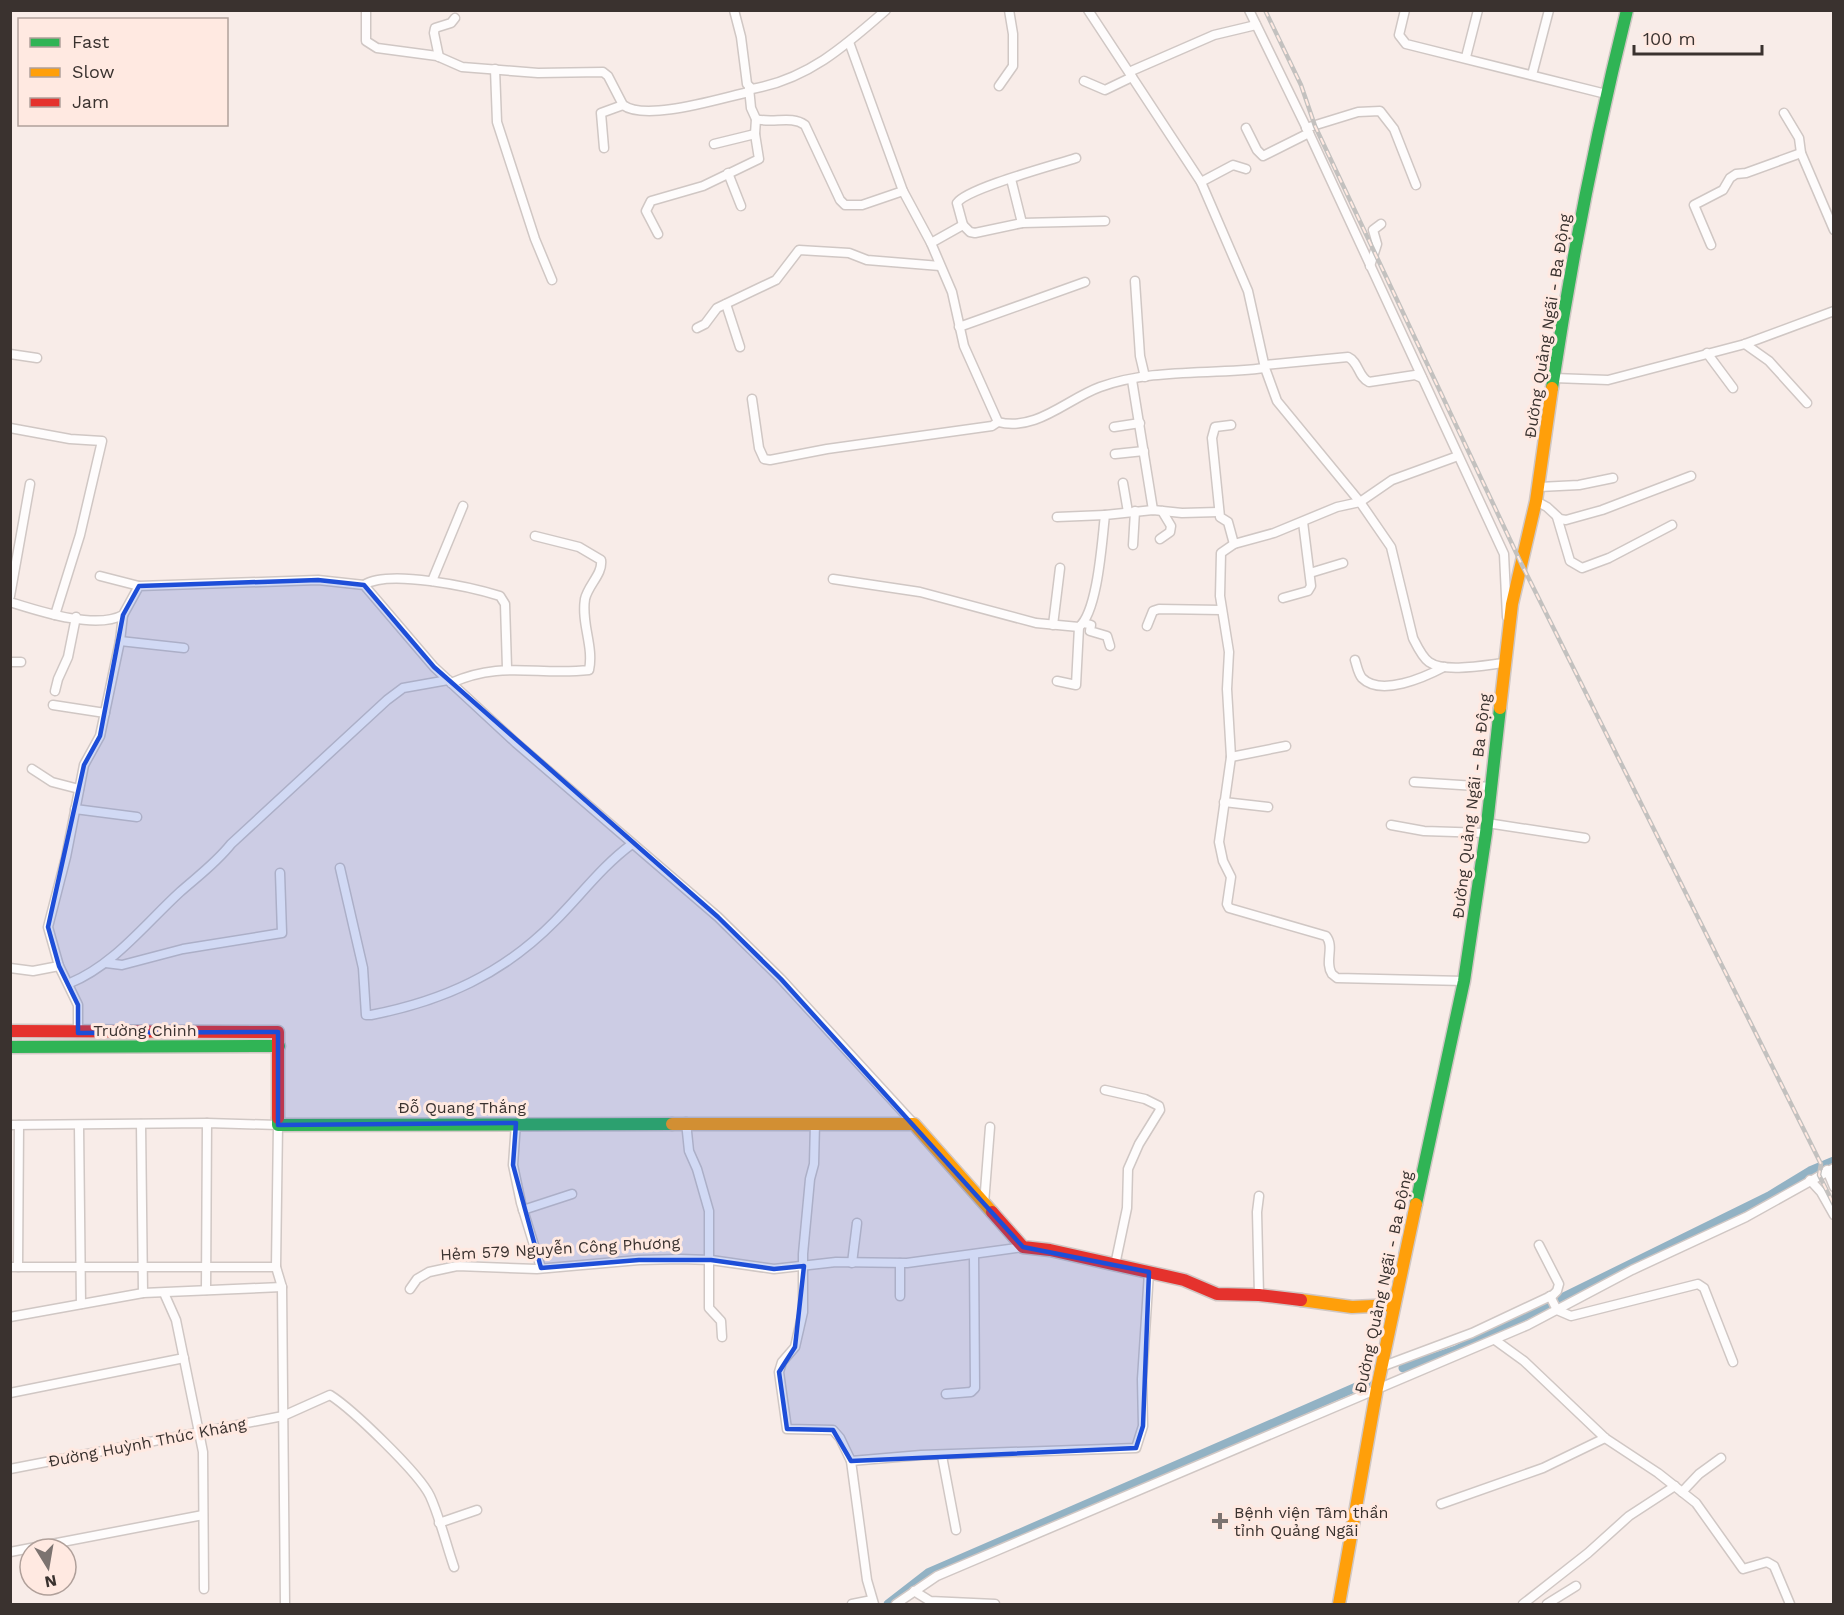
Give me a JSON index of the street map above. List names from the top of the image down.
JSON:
{
  "streets": {
    "street": [
      "Đường Quảng Ngãi - Ba Động",
      "Trường Chinh",
      "Đỗ Quang Thắng",
      "Hẻm 579 Nguyễn Công Phương",
      "Đường Huỳnh Thúc Kháng"
    ]
  },
  "crossings": [
    ["Đường Quảng Ngãi - Ba Động", "Hẻm 579 Nguyễn Công Phương"]
  ],
  "places": {
    "health": ["Bệnh viện Tâm thần tỉnh Quảng Ngãi"]
  },
  "legend": ["Fast", "Slow", "Jam"],
  "scale_bar": "100 m",
  "north": "bottom"
}
